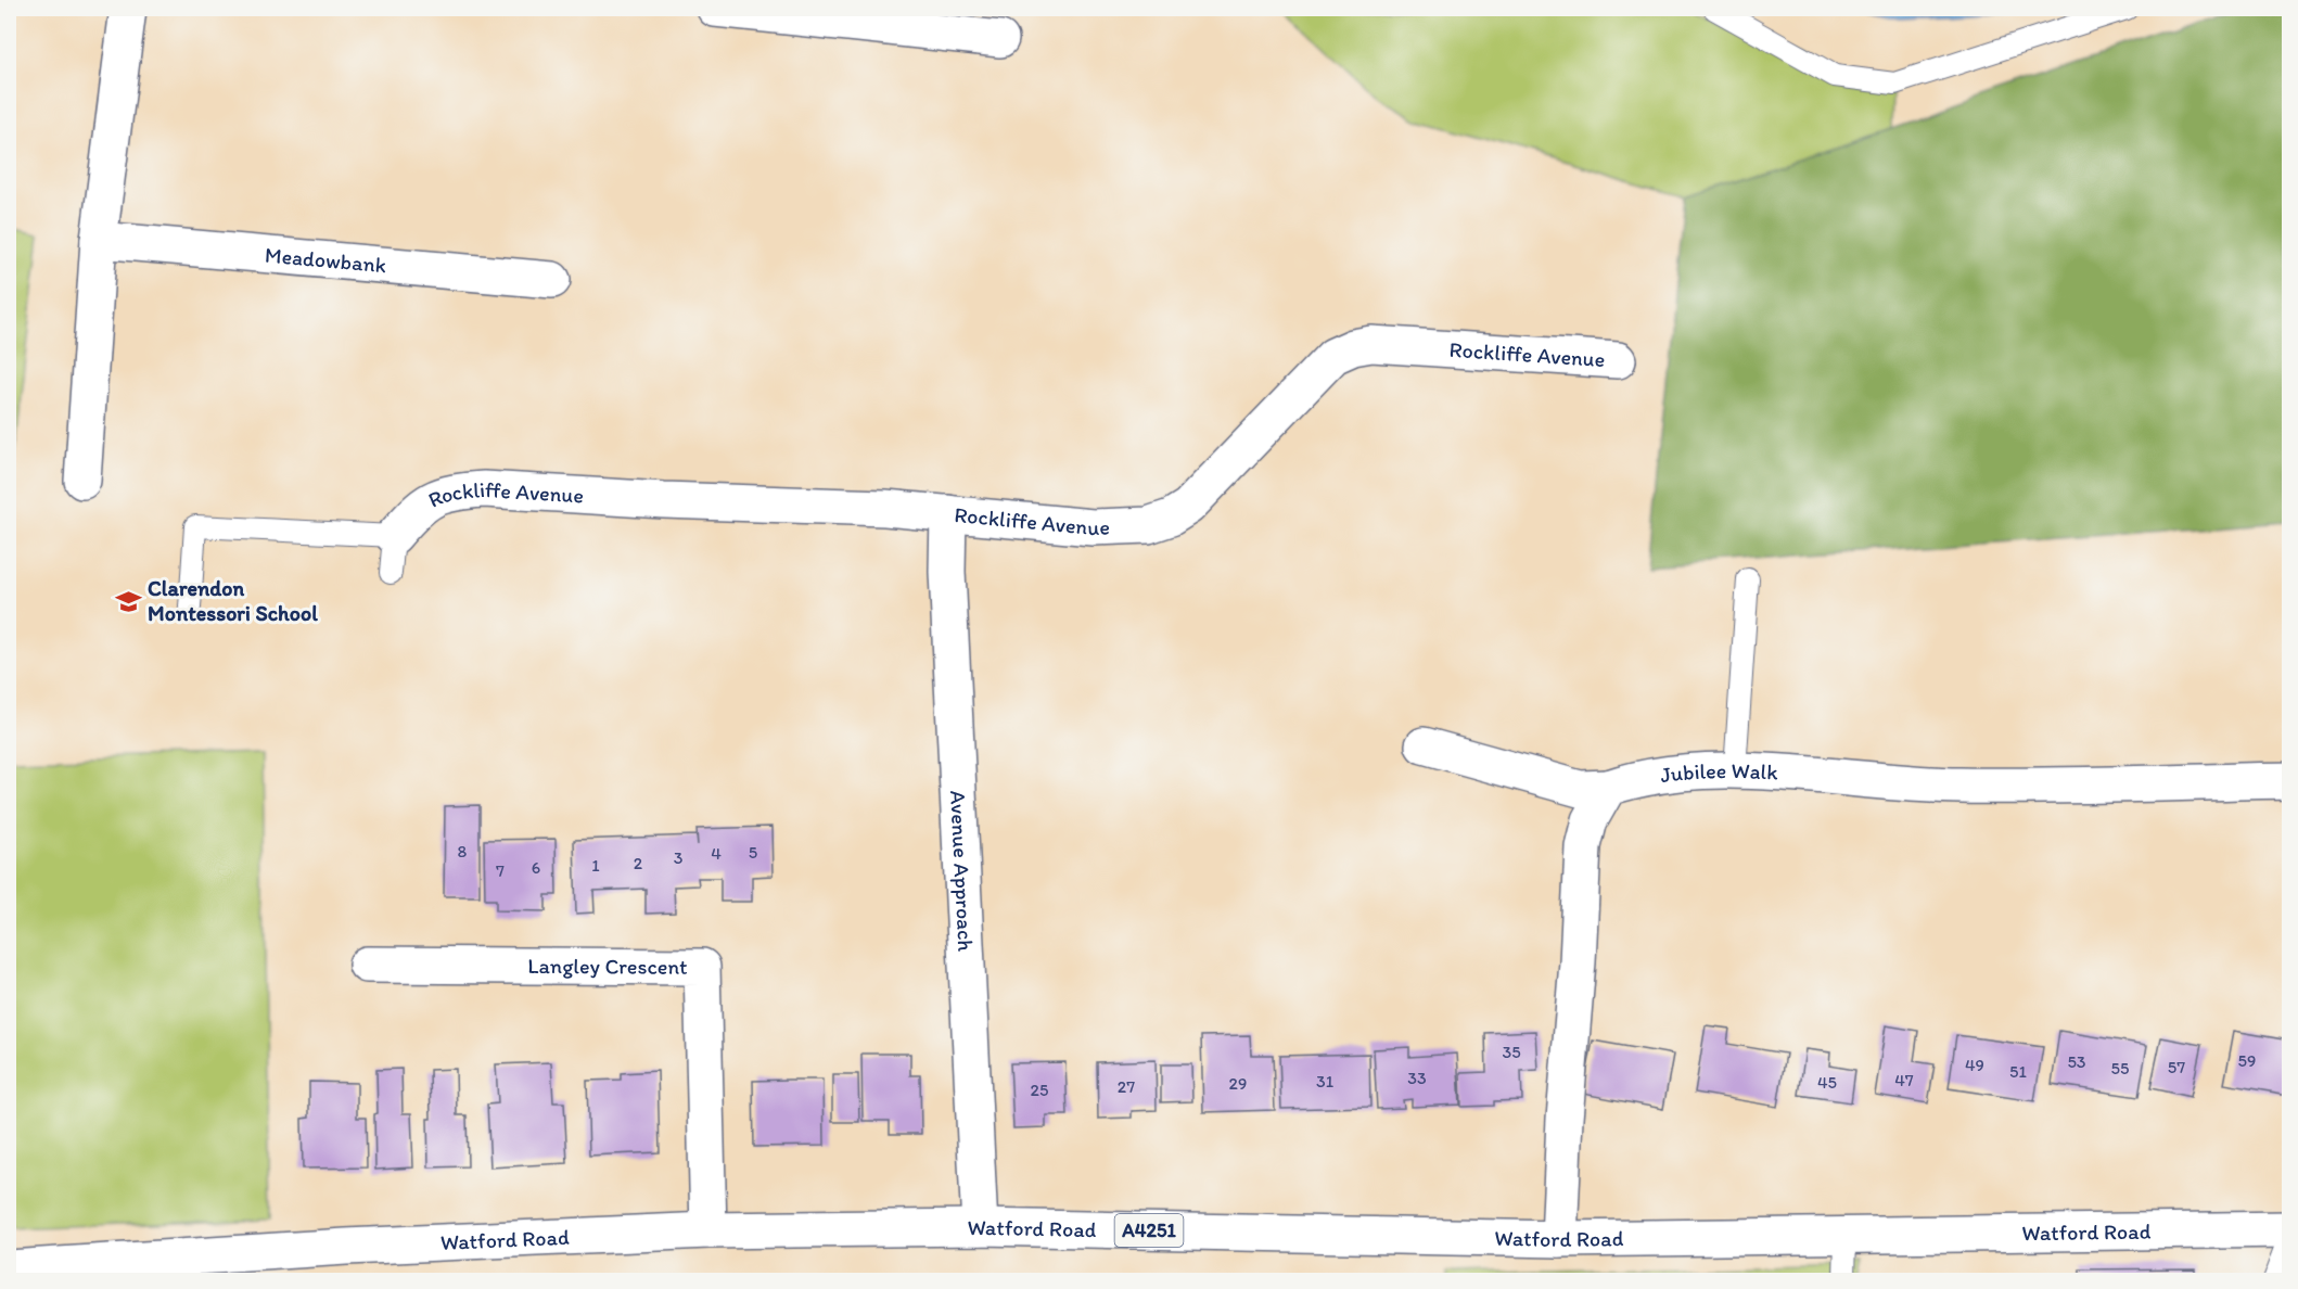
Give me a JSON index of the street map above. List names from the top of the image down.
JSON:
{
  "streets": {
    "street": [
      "Meadowbank",
      "Rockliffe Avenue",
      "Jubilee Walk",
      "Avenue Approach",
      "Langley Crescent",
      "Watford Road",
      "A4251"
    ]
  },
  "crossings": [
    ["Rockliffe Avenue", "Avenue Approach"],
    ["Avenue Approach", "Watford Road"],
    ["Langley Crescent", "Watford Road"]
  ],
  "places": {
    "school or university": ["Clarendon Montessori School"]
  },
  "house_numbers": [
    "8",
    "5",
    "4",
    "3",
    "2",
    "1",
    "6",
    "7",
    "35",
    "59",
    "53",
    "49",
    "57",
    "55",
    "51",
    "33",
    "47",
    "31",
    "45",
    "29",
    "27",
    "25"
  ]
}
